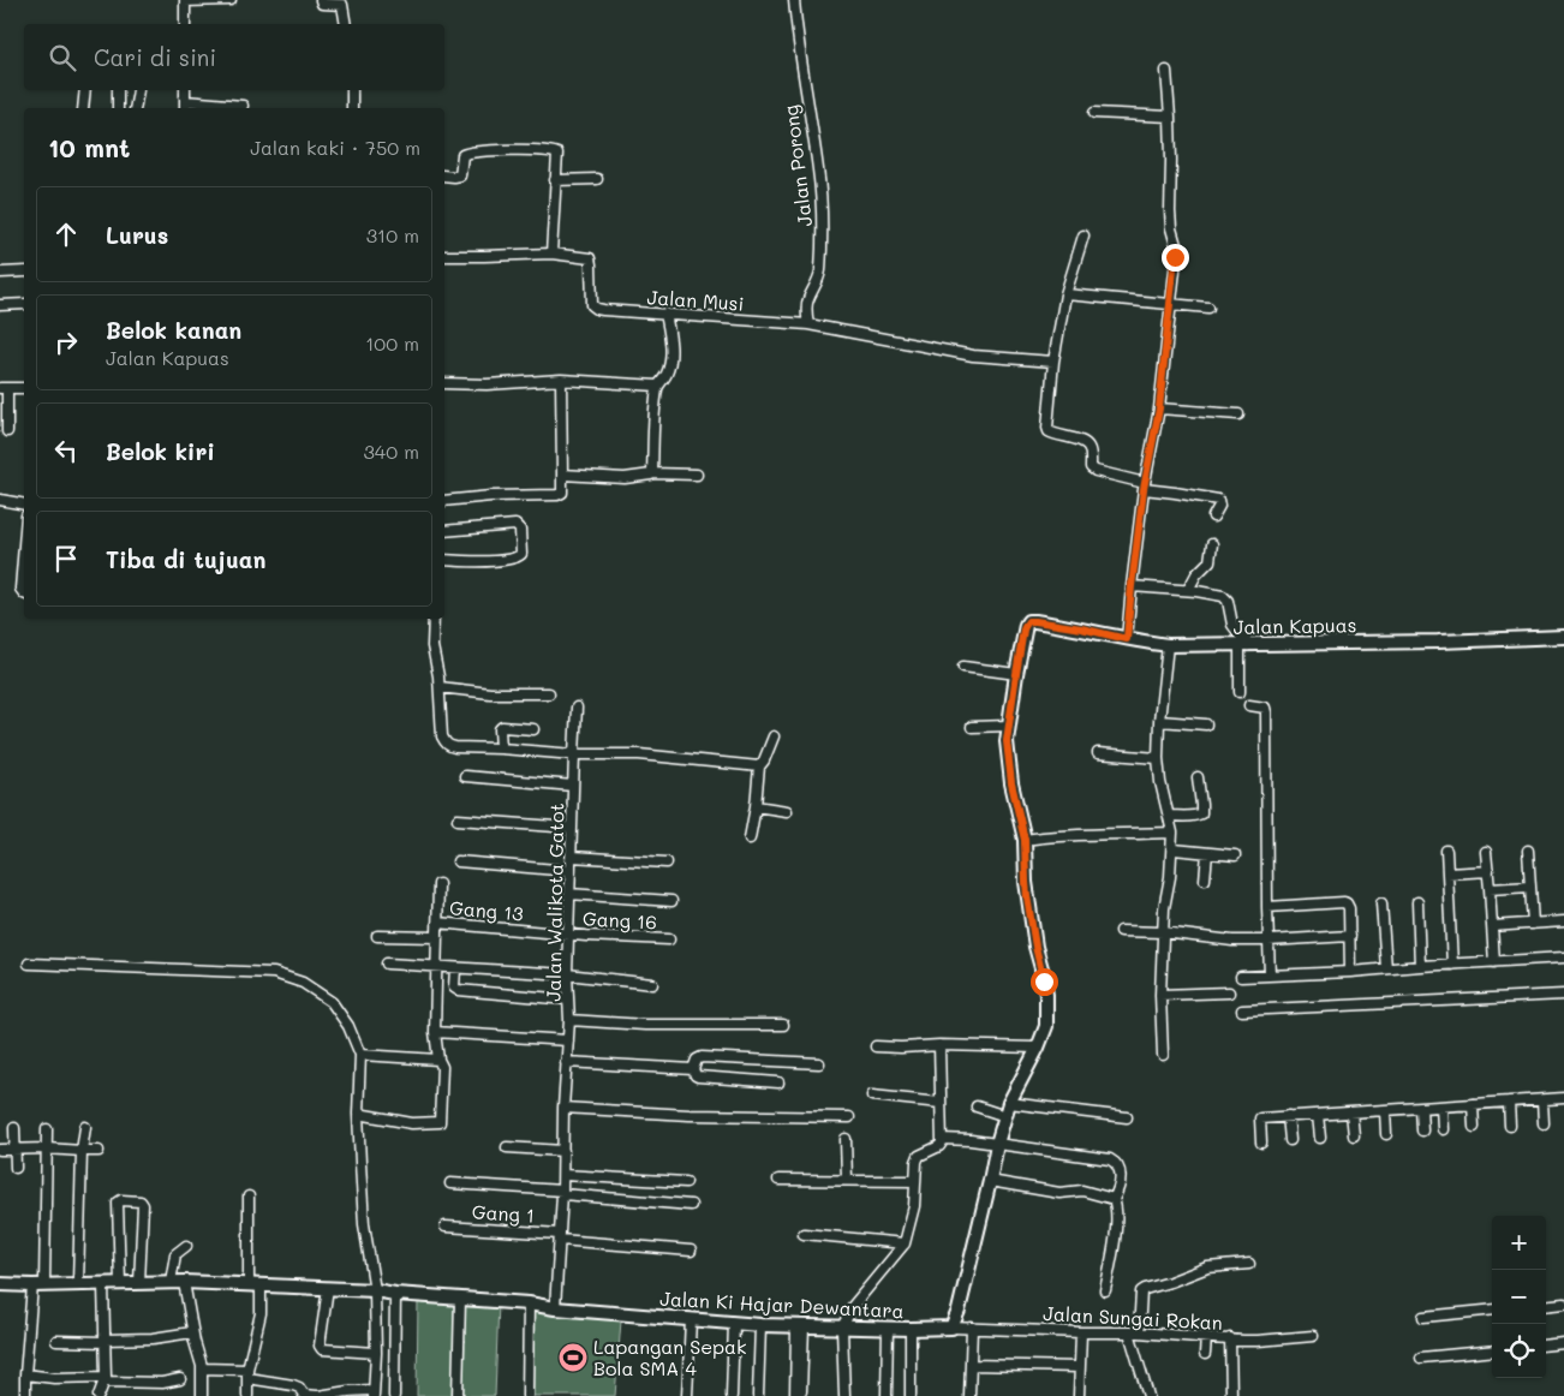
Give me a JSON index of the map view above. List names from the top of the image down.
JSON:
{
  "streets": {
    "main road": ["Jalan Kapuas", "Jalan Ki Hajar Dewantara"],
    "street": [
      "Jalan Porong",
      "Jalan Musi",
      "Jalan Walikota Gatot",
      "Gang 13",
      "Gang 16",
      "Gang 1",
      "Jalan Sungai Rokan"
    ]
  },
  "crossings": [
    ["Jalan Porong", "Jalan Musi"],
    ["Jalan Walikota Gatot", "Gang 13"],
    ["Jalan Walikota Gatot", "Gang 16"],
    ["Jalan Walikota Gatot", "Gang 1"],
    ["Jalan Walikota Gatot", "Jalan Ki Hajar Dewantara"],
    ["Gang 13", "Gang 16"],
    ["Jalan Ki Hajar Dewantara", "Jalan Sungai Rokan"]
  ],
  "places": {
    "sports": ["Lapangan Sepak Bola SMA 4"]
  },
  "page": {
    "search": "Cari di sini",
    "heading": ["10 mnt", "Jalan kaki · 750 m"],
    "list": [
      ["Lurus", "310 m"],
      ["Belok kanan", "Jalan Kapuas", "100 m"],
      ["Belok kiri", "340 m"],
      "Tiba di tujuan"
    ],
    "map_buttons": ["+", "−"]
  }
}
